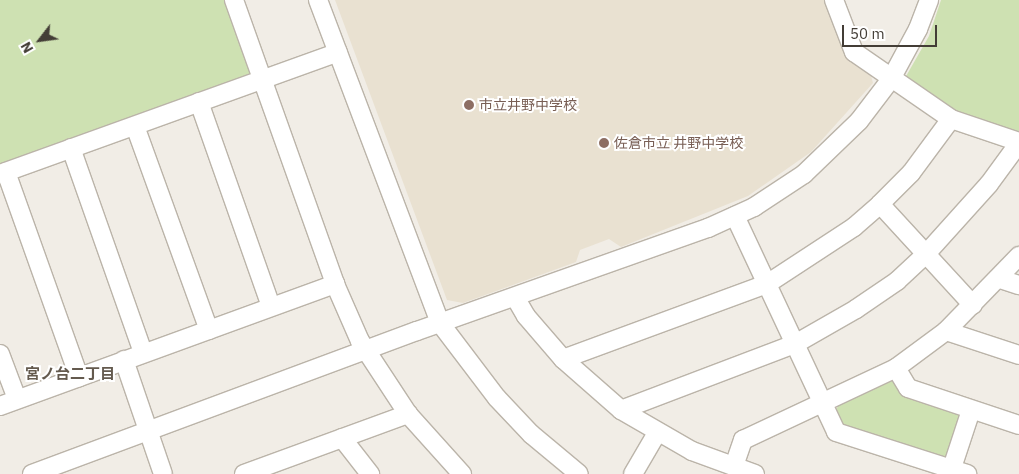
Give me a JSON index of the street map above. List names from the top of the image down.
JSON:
{
  "districts": ["宮ノ台二丁目"],
  "places": ["市立井野中学校", "佐倉市立 井野中学校"],
  "scale_bar": "50 m",
  "north": "bottom left"
}
